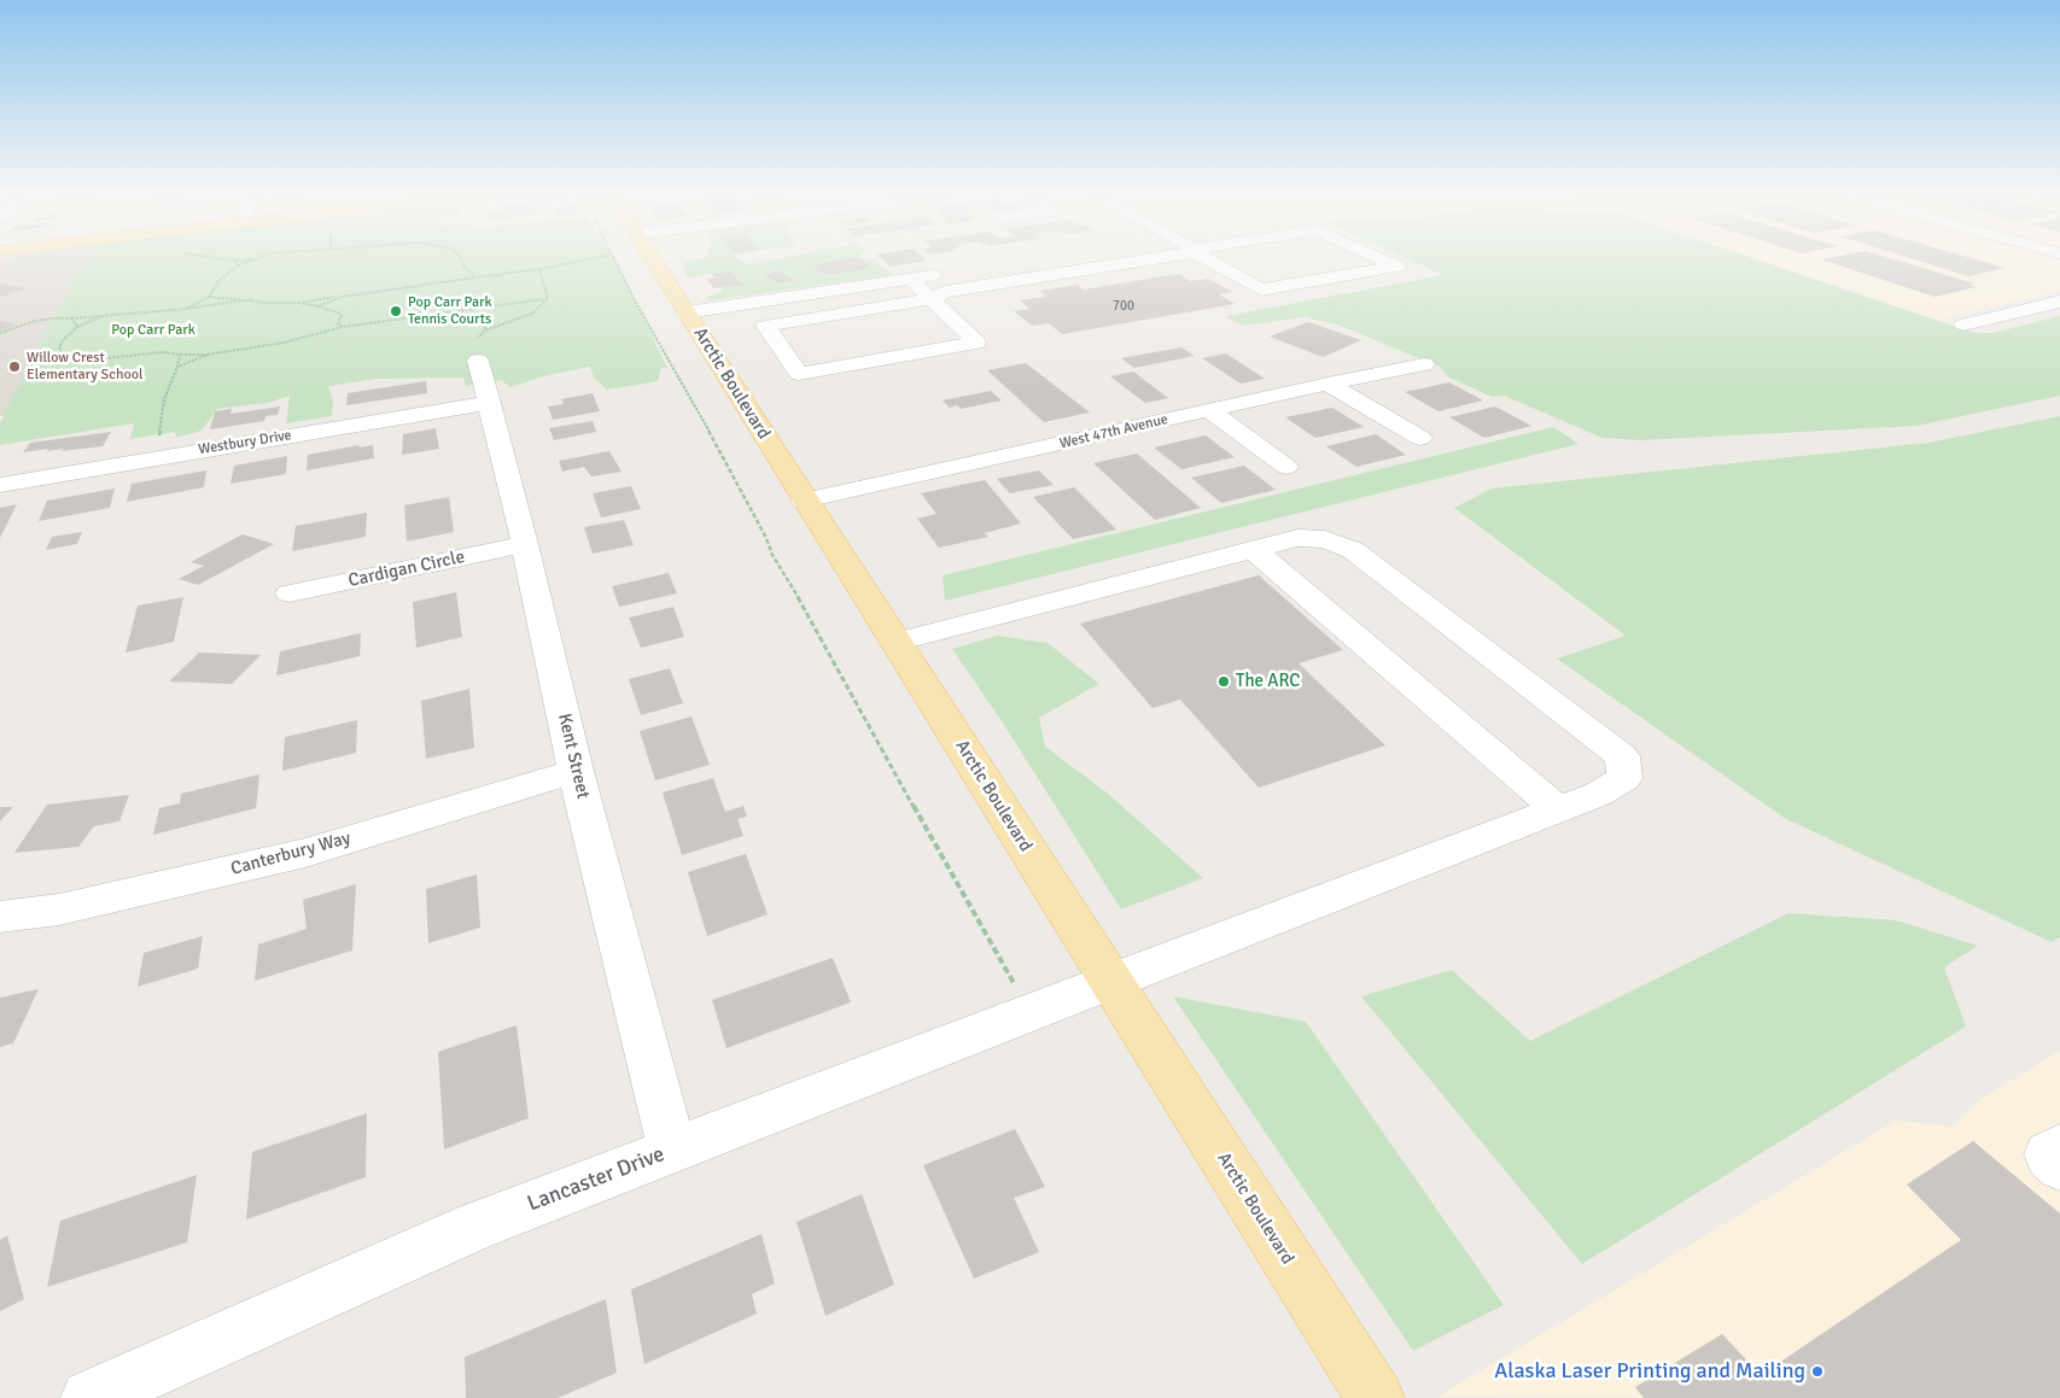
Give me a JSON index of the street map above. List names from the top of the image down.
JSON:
{
  "streets": {
    "main road": ["Arctic Boulevard"],
    "street": [
      "West 47th Avenue",
      "Westbury Drive",
      "Cardigan Circle",
      "Kent Street",
      "Canterbury Way",
      "Lancaster Drive"
    ]
  },
  "crossings": [
    ["Arctic Boulevard", "West 47th Avenue"],
    ["Arctic Boulevard", "Lancaster Drive"],
    ["Westbury Drive", "Kent Street"],
    ["Cardigan Circle", "Kent Street"],
    ["Kent Street", "Canterbury Way"],
    ["Kent Street", "Lancaster Drive"]
  ],
  "parks": ["Pop Carr Park"],
  "places": [
    "Pop Carr Park Tennis Courts",
    "Willow Crest Elementary School",
    "The ARC",
    "Alaska Laser Printing and Mailing"
  ],
  "house_numbers": ["700"]
}
